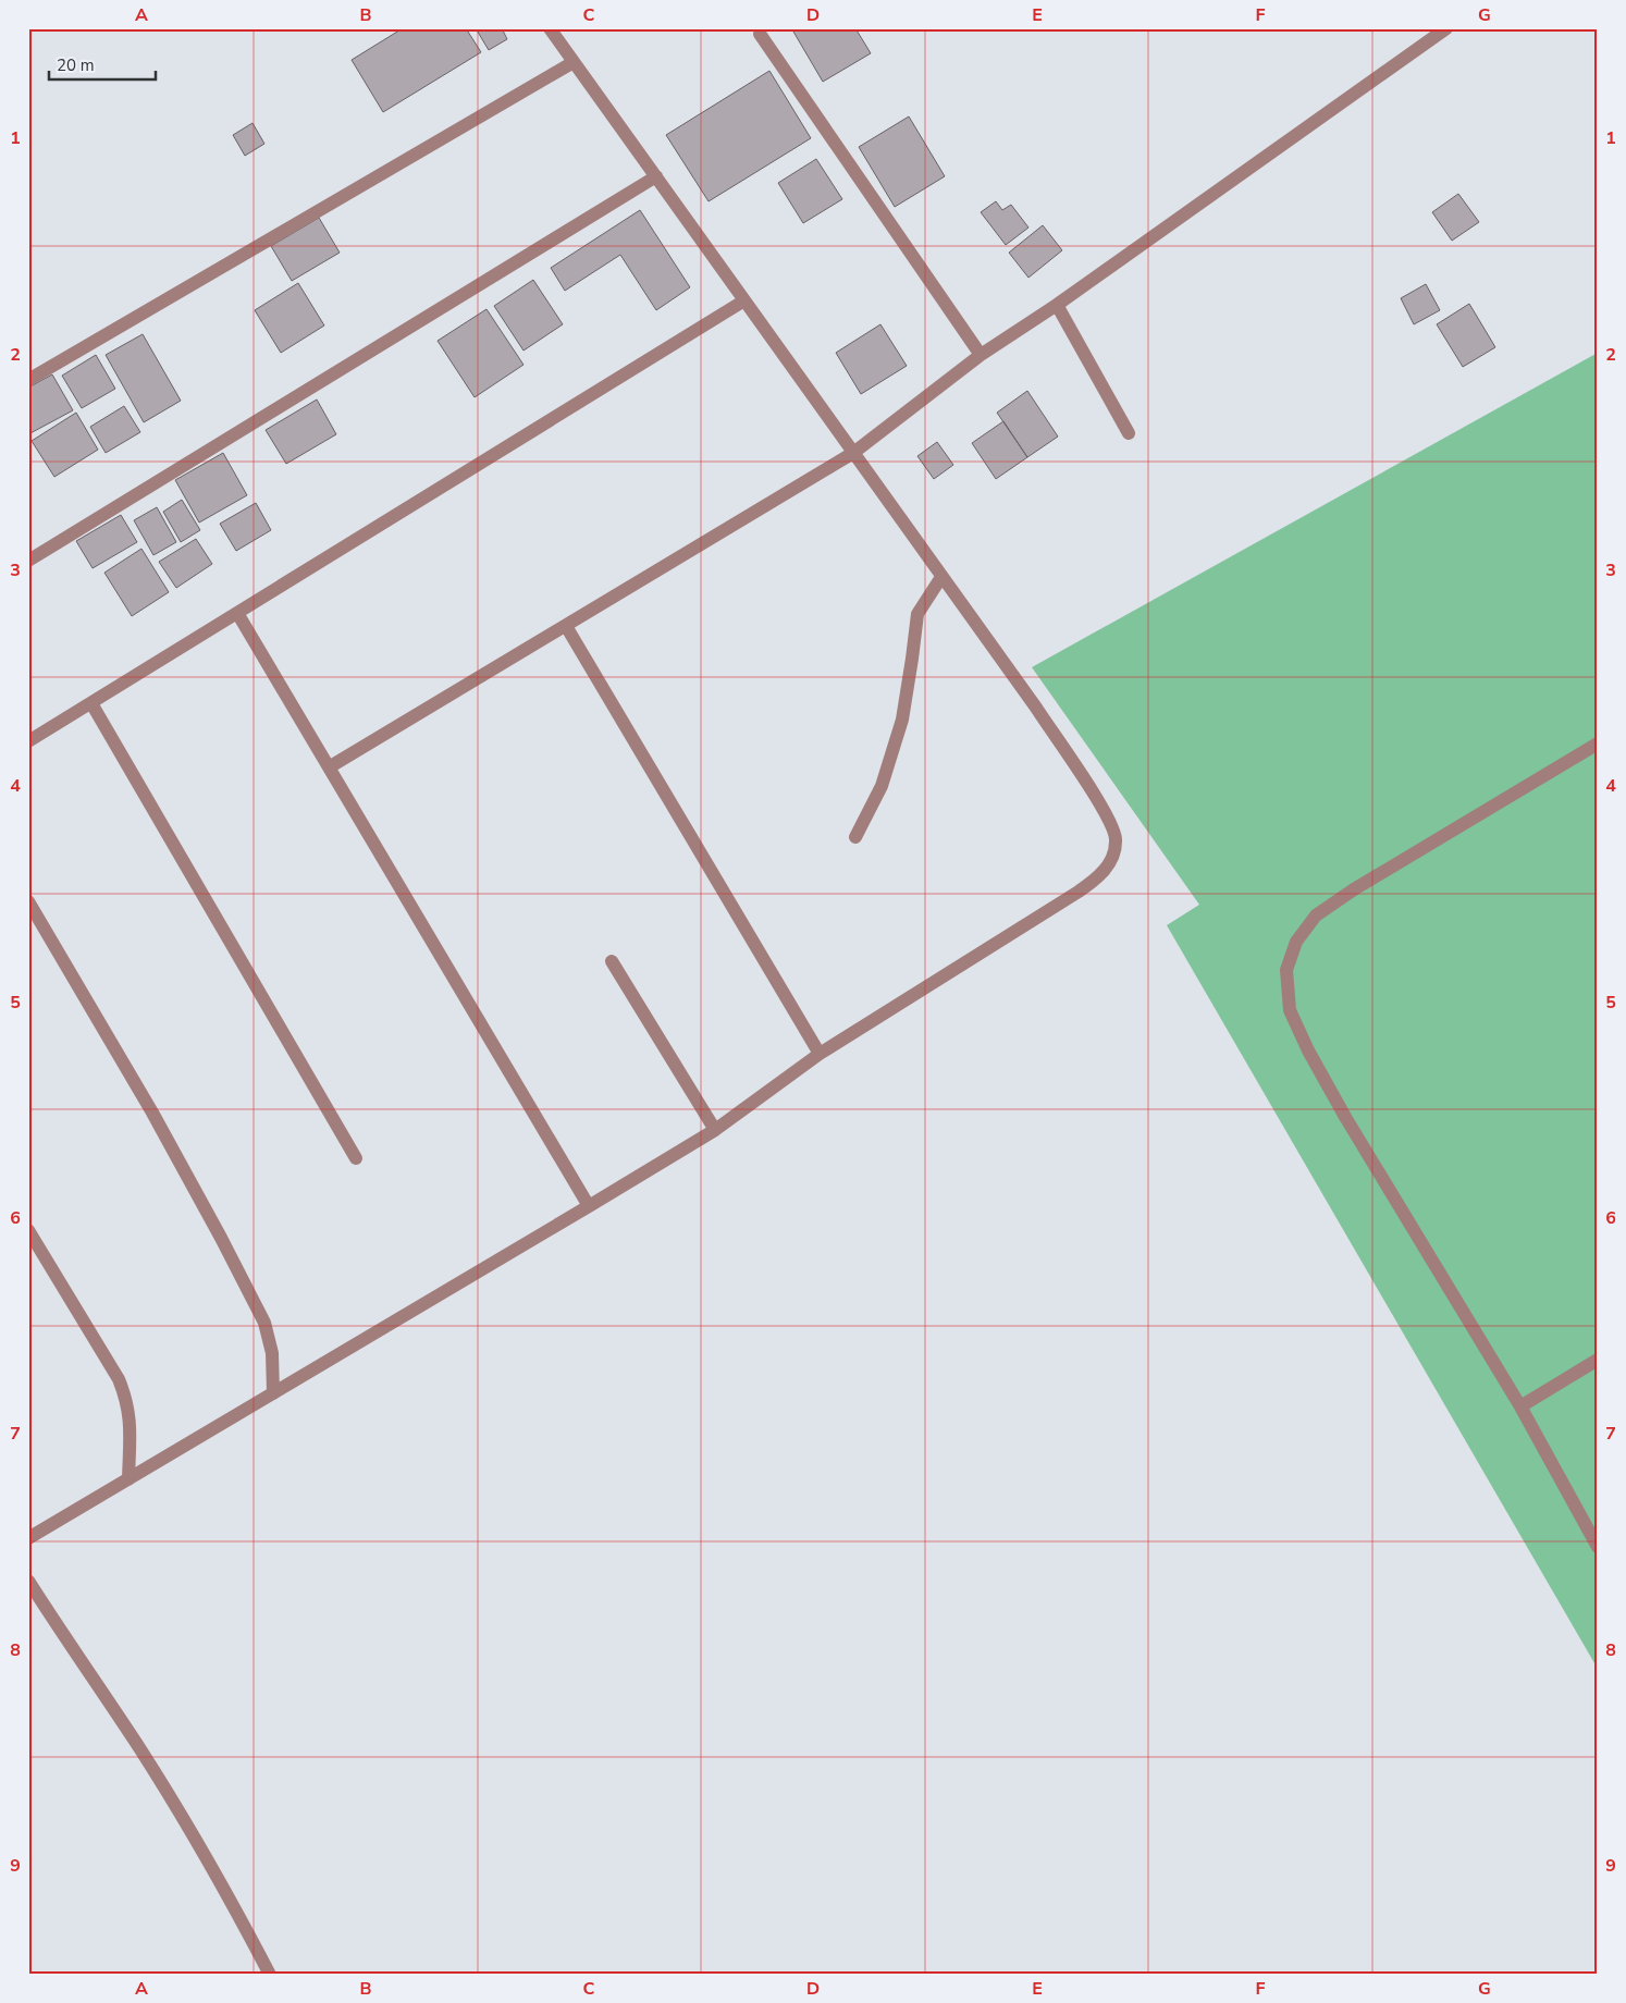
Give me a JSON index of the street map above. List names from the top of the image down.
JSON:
{
  "scale_bar": "20 m",
  "grid": {
    "columns": [
      "A",
      "B",
      "C",
      "D",
      "E",
      "F",
      "G"
    ],
    "rows": [
      "1",
      "2",
      "3",
      "4",
      "5",
      "6",
      "7",
      "8",
      "9"
    ]
  }
}
